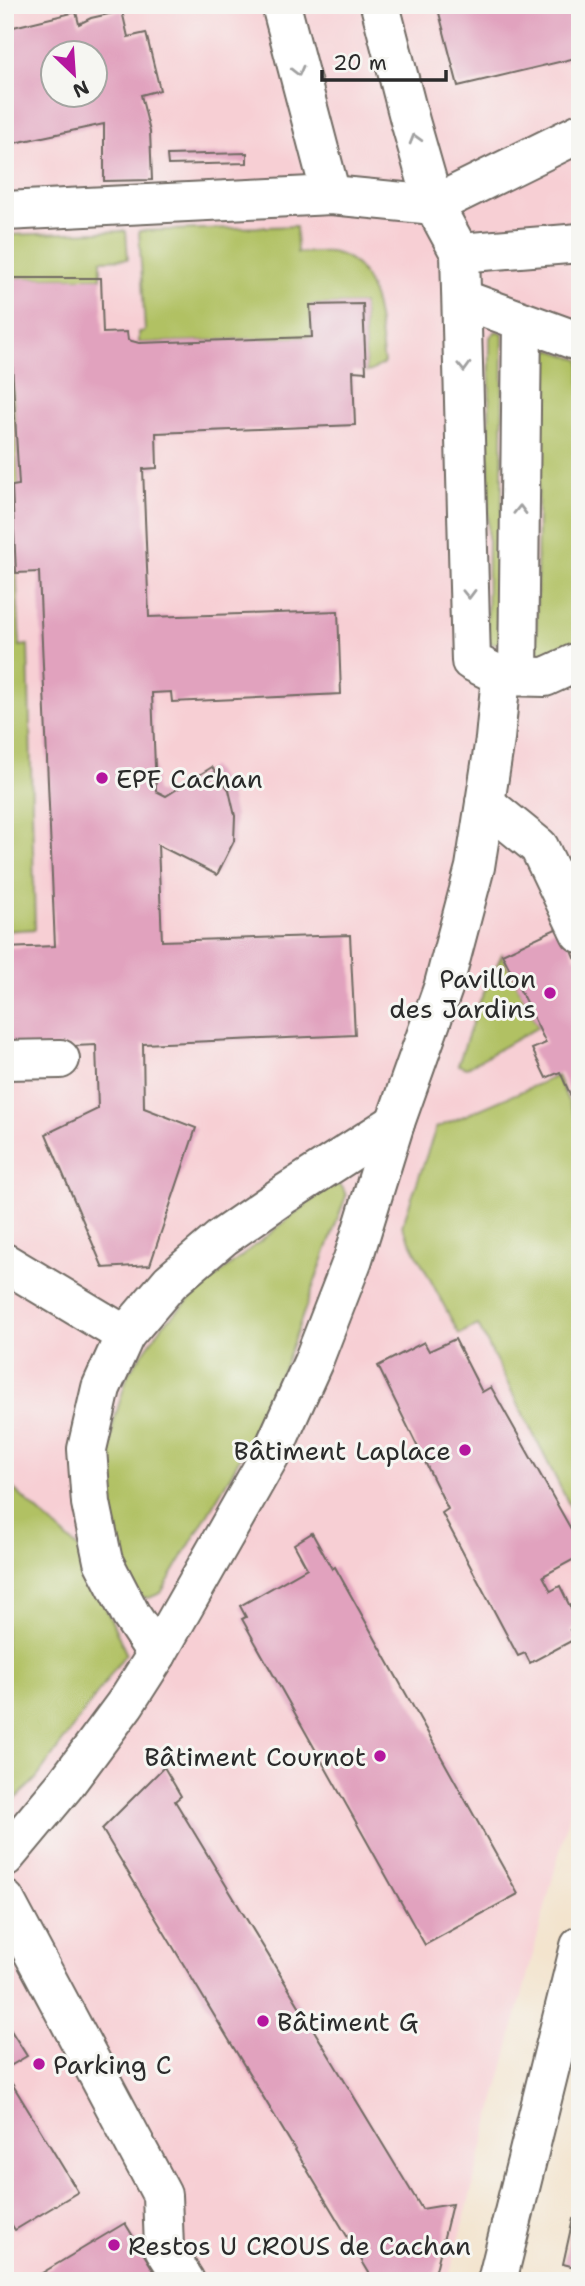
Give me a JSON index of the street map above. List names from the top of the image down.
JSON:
{
  "places": [
    "EPF Cachan",
    "Pavillon des Jardins",
    "Bâtiment Laplace",
    "Bâtiment Cournot",
    "Bâtiment G",
    "Parking C",
    "Restos U CROUS de Cachan"
  ],
  "scale_bar": "20 m",
  "north": "bottom right"
}
